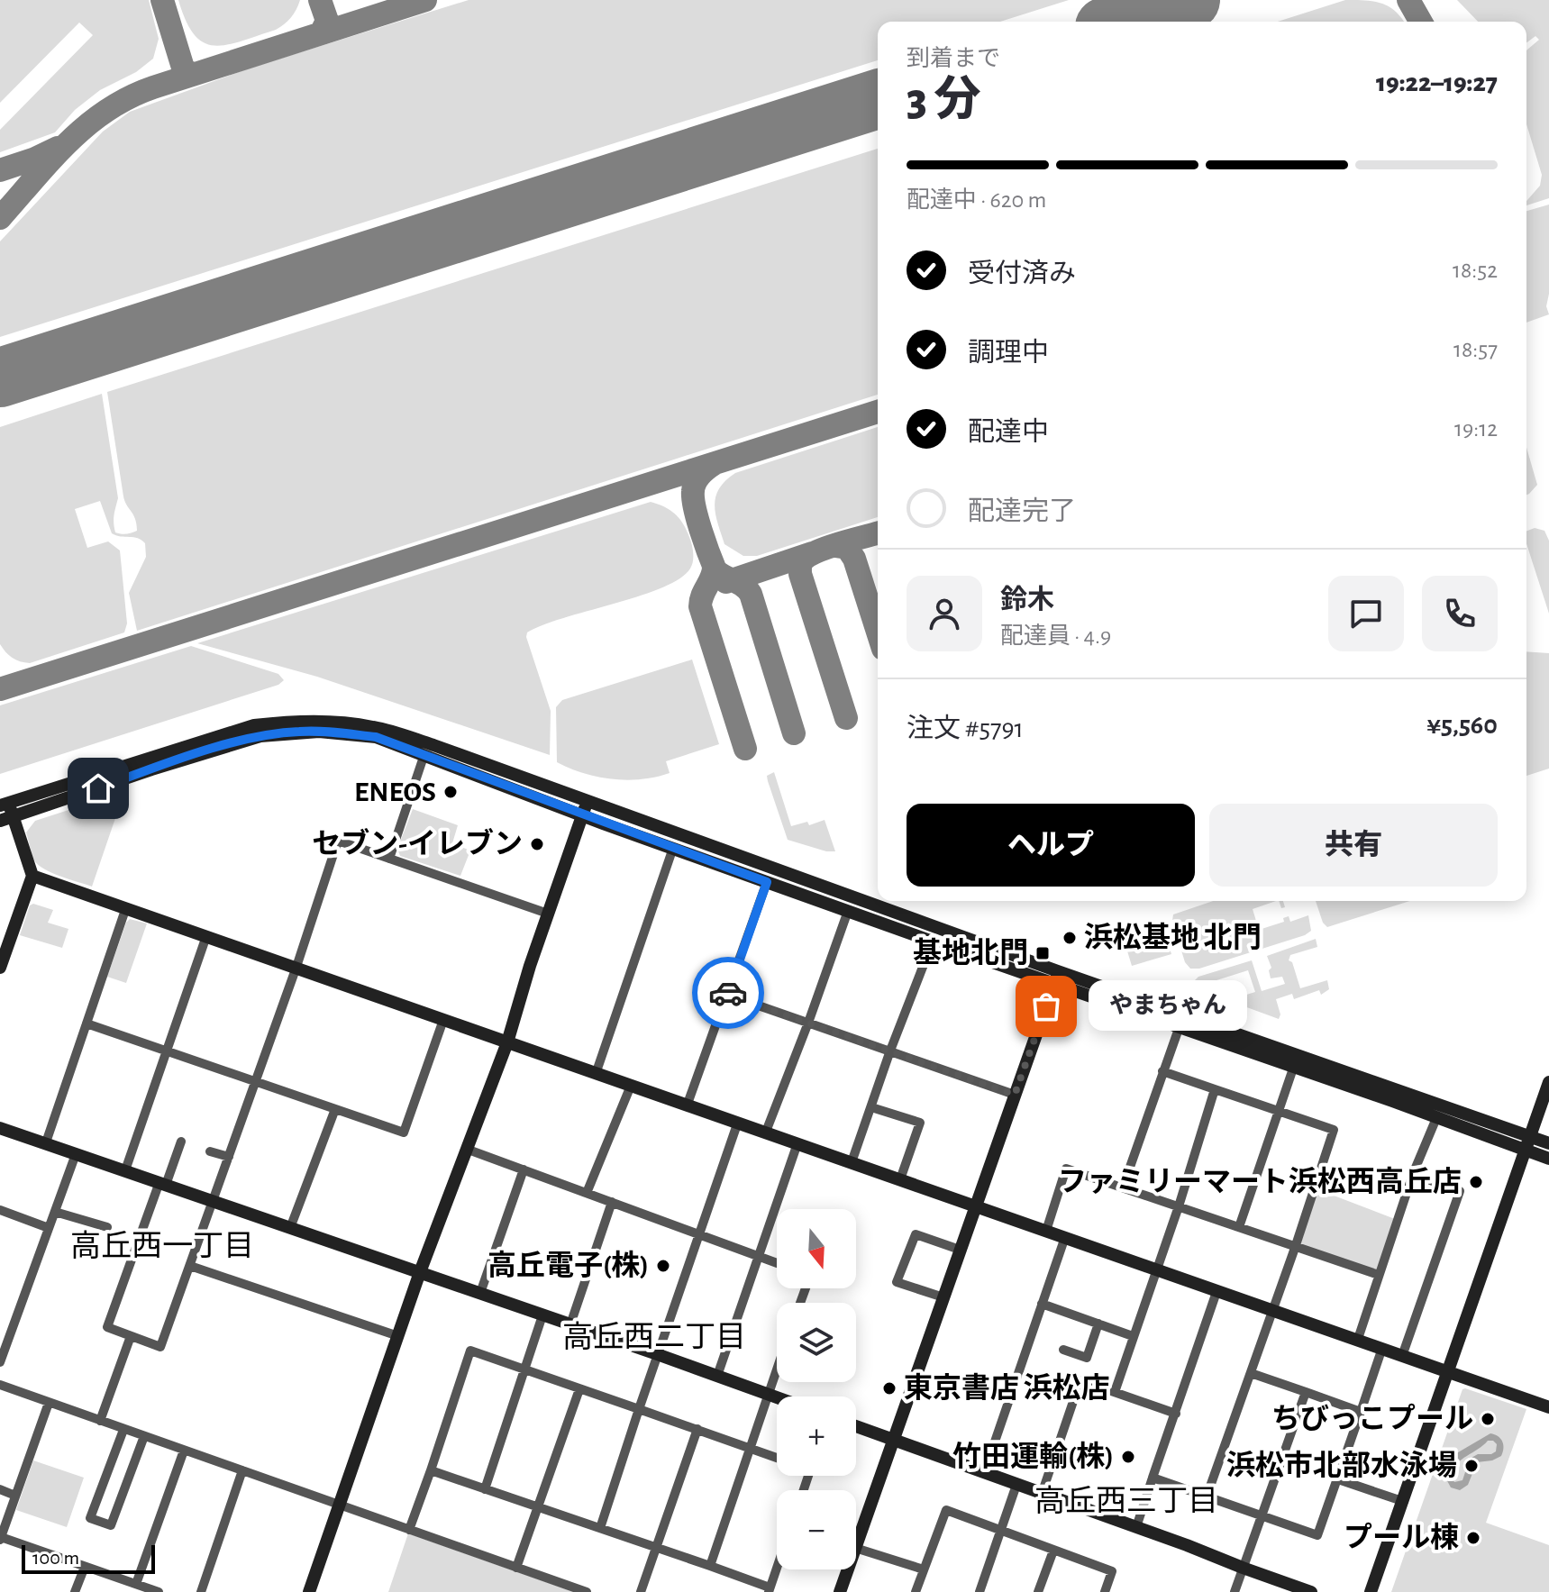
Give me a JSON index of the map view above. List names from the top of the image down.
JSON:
{
  "districts": ["高丘西一丁目", "高丘西二丁目", "高丘西三丁目"],
  "places": {
    "other": [
      "ENEOS",
      "セブン-イレブン",
      "浜松基地 北門",
      "やまちゃん",
      "ファミリーマート浜松西高丘店",
      "高丘電子(株)",
      "東京書店 浜松店",
      "ちびっこプール",
      "竹田運輸(株)",
      "浜松市北部水泳場",
      "プール棟"
    ],
    "transit": ["基地北門"]
  },
  "scale_bar": "100 m",
  "north": "bottom",
  "page": {
    "heading": ["3 分", "到着まで", "19:22–19:27"],
    "panel": [
      "鈴木",
      "配達員 · 4.9",
      "注文 #5791",
      "¥5,560"
    ],
    "bar": "配達中 · 620 m",
    "list": [
      ["受付済み", "18:52"],
      ["調理中", "18:57"],
      ["配達中", "19:12"],
      "配達完了"
    ],
    "buttons": ["ヘルプ", "共有"],
    "bubble": "やまちゃん",
    "map_buttons": ["+", "−"],
    "scale": "100 m"
  }
}
